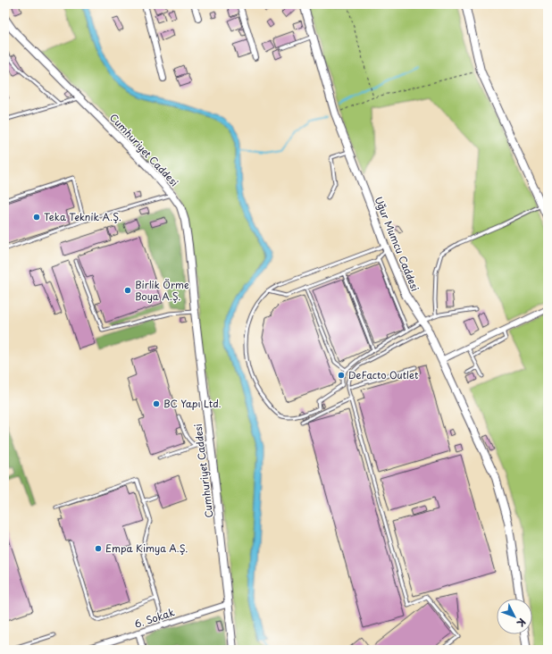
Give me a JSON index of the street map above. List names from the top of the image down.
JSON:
{
  "streets": {
    "street": ["Cumhuriyet Caddesi", "Uğur Mumcu Caddesi", "6. Sokak"]
  },
  "crossings": [
    ["Cumhuriyet Caddesi", "6. Sokak"]
  ],
  "places": [
    "Teka Teknik A.Ş.",
    "Birlik Örme Boya A.Ş.",
    "DeFacto Outlet",
    "BC Yapı Ltd.",
    "Empa Kimya A.Ş."
  ],
  "north": "bottom right"
}
